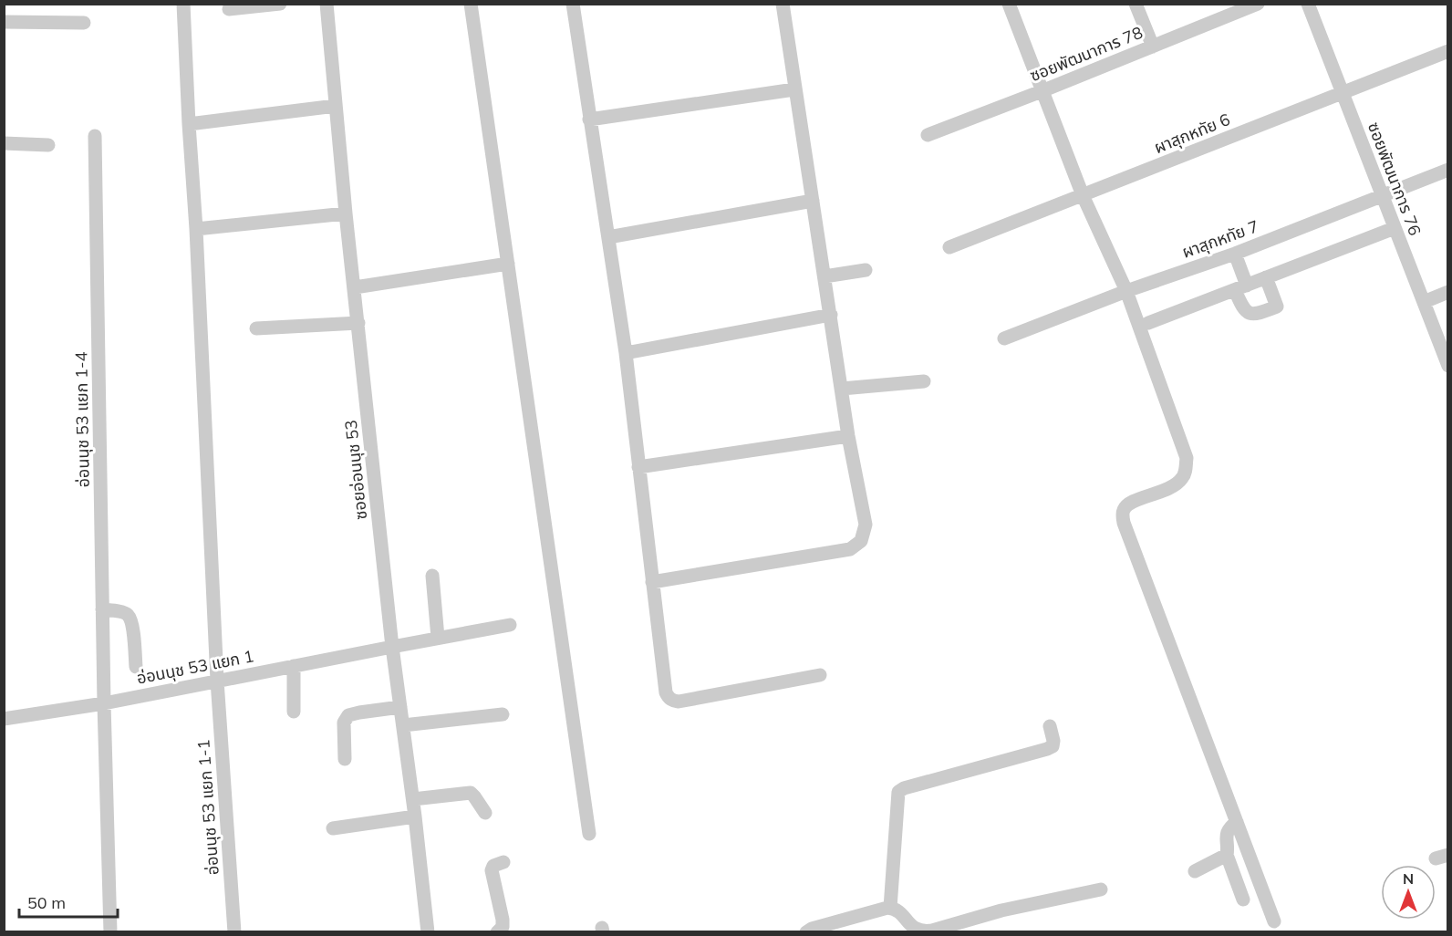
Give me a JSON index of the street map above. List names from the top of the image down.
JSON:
{
  "streets": {
    "street": [
      "ซอยพัฒนาการ 78",
      "ผาสุกหทัย 6",
      "ซอยพัฒนาการ 76",
      "ผาสุกหทัย 7",
      "อ่อนนุช 53 แยก 1-4",
      "ซอยอ่อนนุช 53",
      "อ่อนนุช 53 แยก 1",
      "อ่อนนุช 53 แยก 1-1"
    ]
  },
  "crossings": [
    ["ผาสุกหทัย 6", "ซอยพัฒนาการ 76"],
    ["ซอยพัฒนาการ 76", "ผาสุกหทัย 7"],
    ["อ่อนนุช 53 แยก 1-4", "อ่อนนุช 53 แยก 1"],
    ["ซอยอ่อนนุช 53", "อ่อนนุช 53 แยก 1"],
    ["อ่อนนุช 53 แยก 1", "อ่อนนุช 53 แยก 1-1"]
  ],
  "scale_bar": "50 m",
  "north": "top"
}
